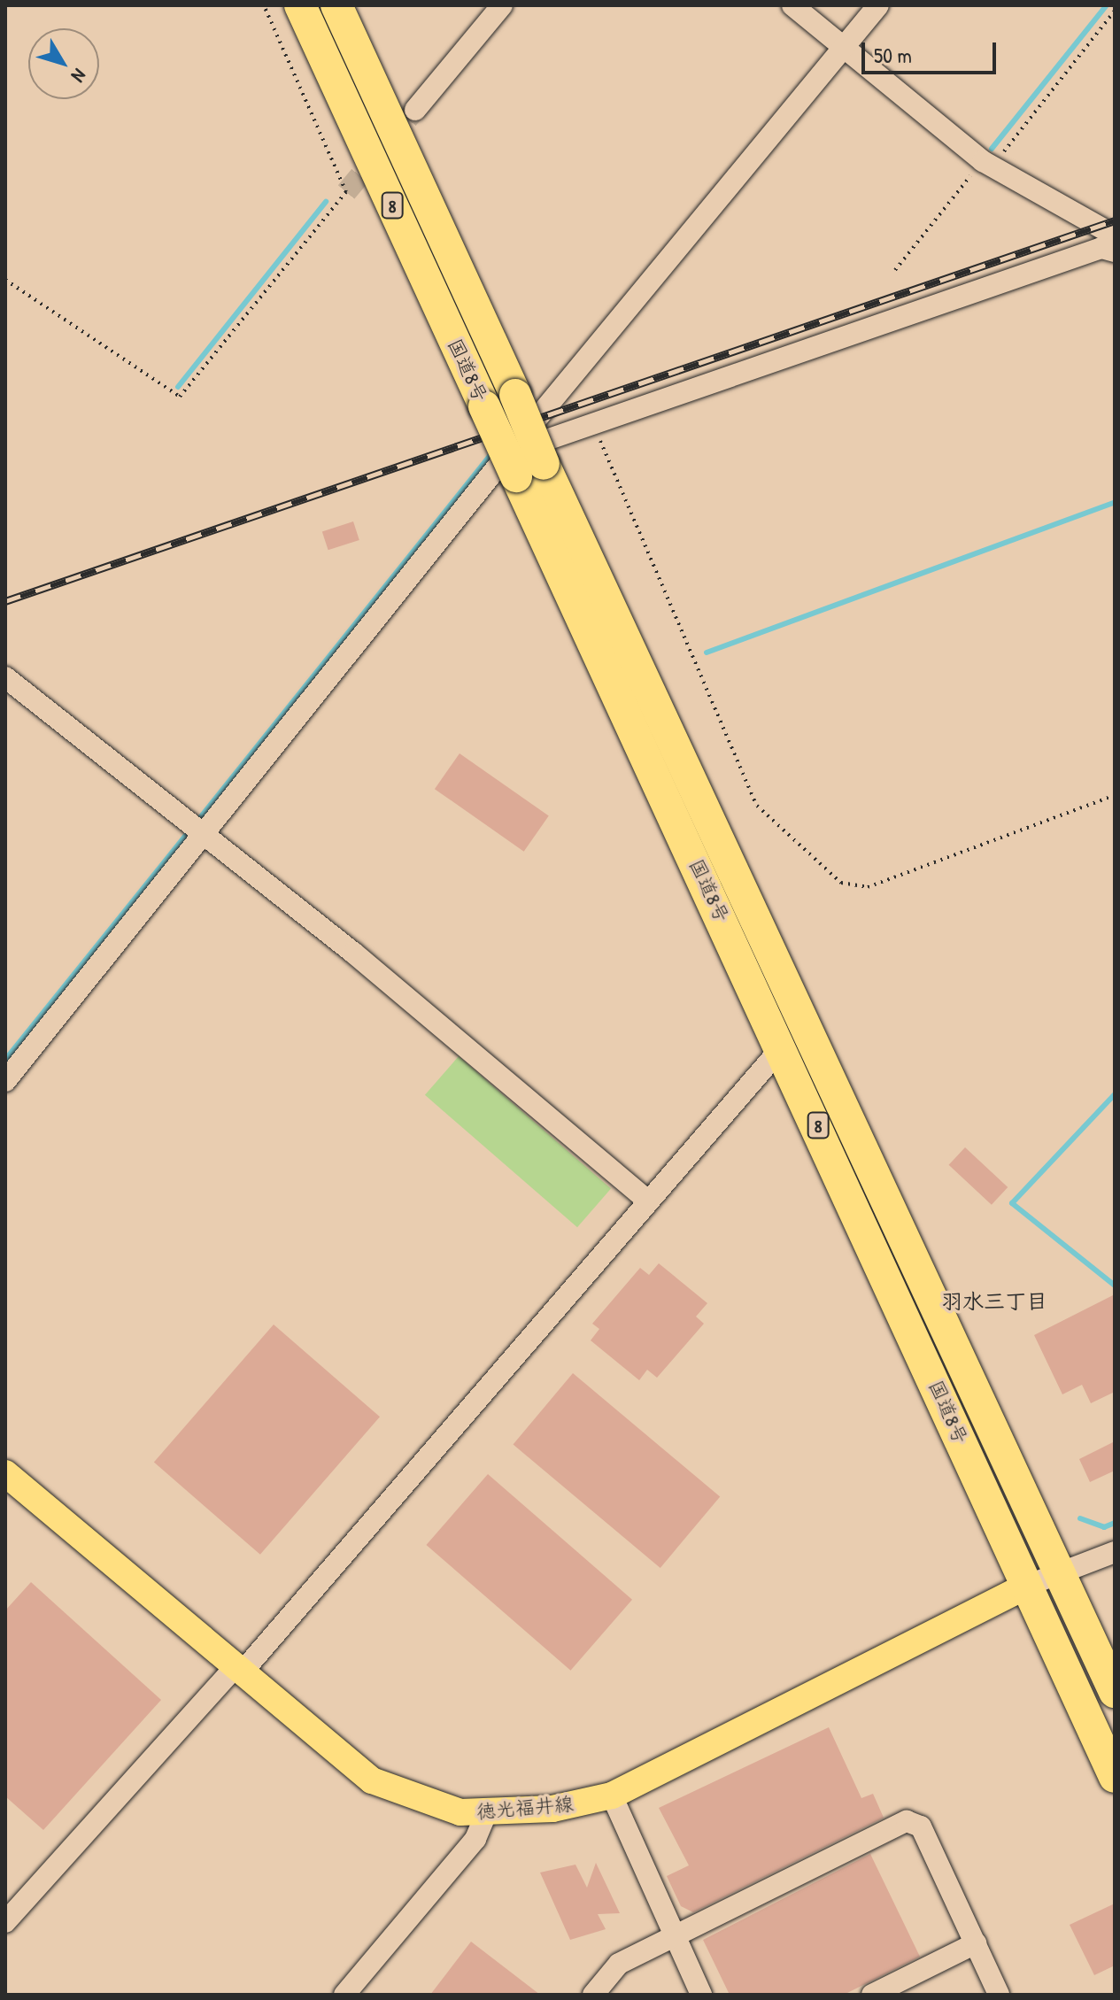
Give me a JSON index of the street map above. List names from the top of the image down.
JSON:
{
  "streets": {
    "highway": ["8", "国道8号"],
    "main road": ["徳光福井線"]
  },
  "crossings": [
    ["国道8号", "徳光福井線"]
  ],
  "districts": ["羽水三丁目"],
  "scale_bar": "50 m",
  "north": "bottom right"
}
